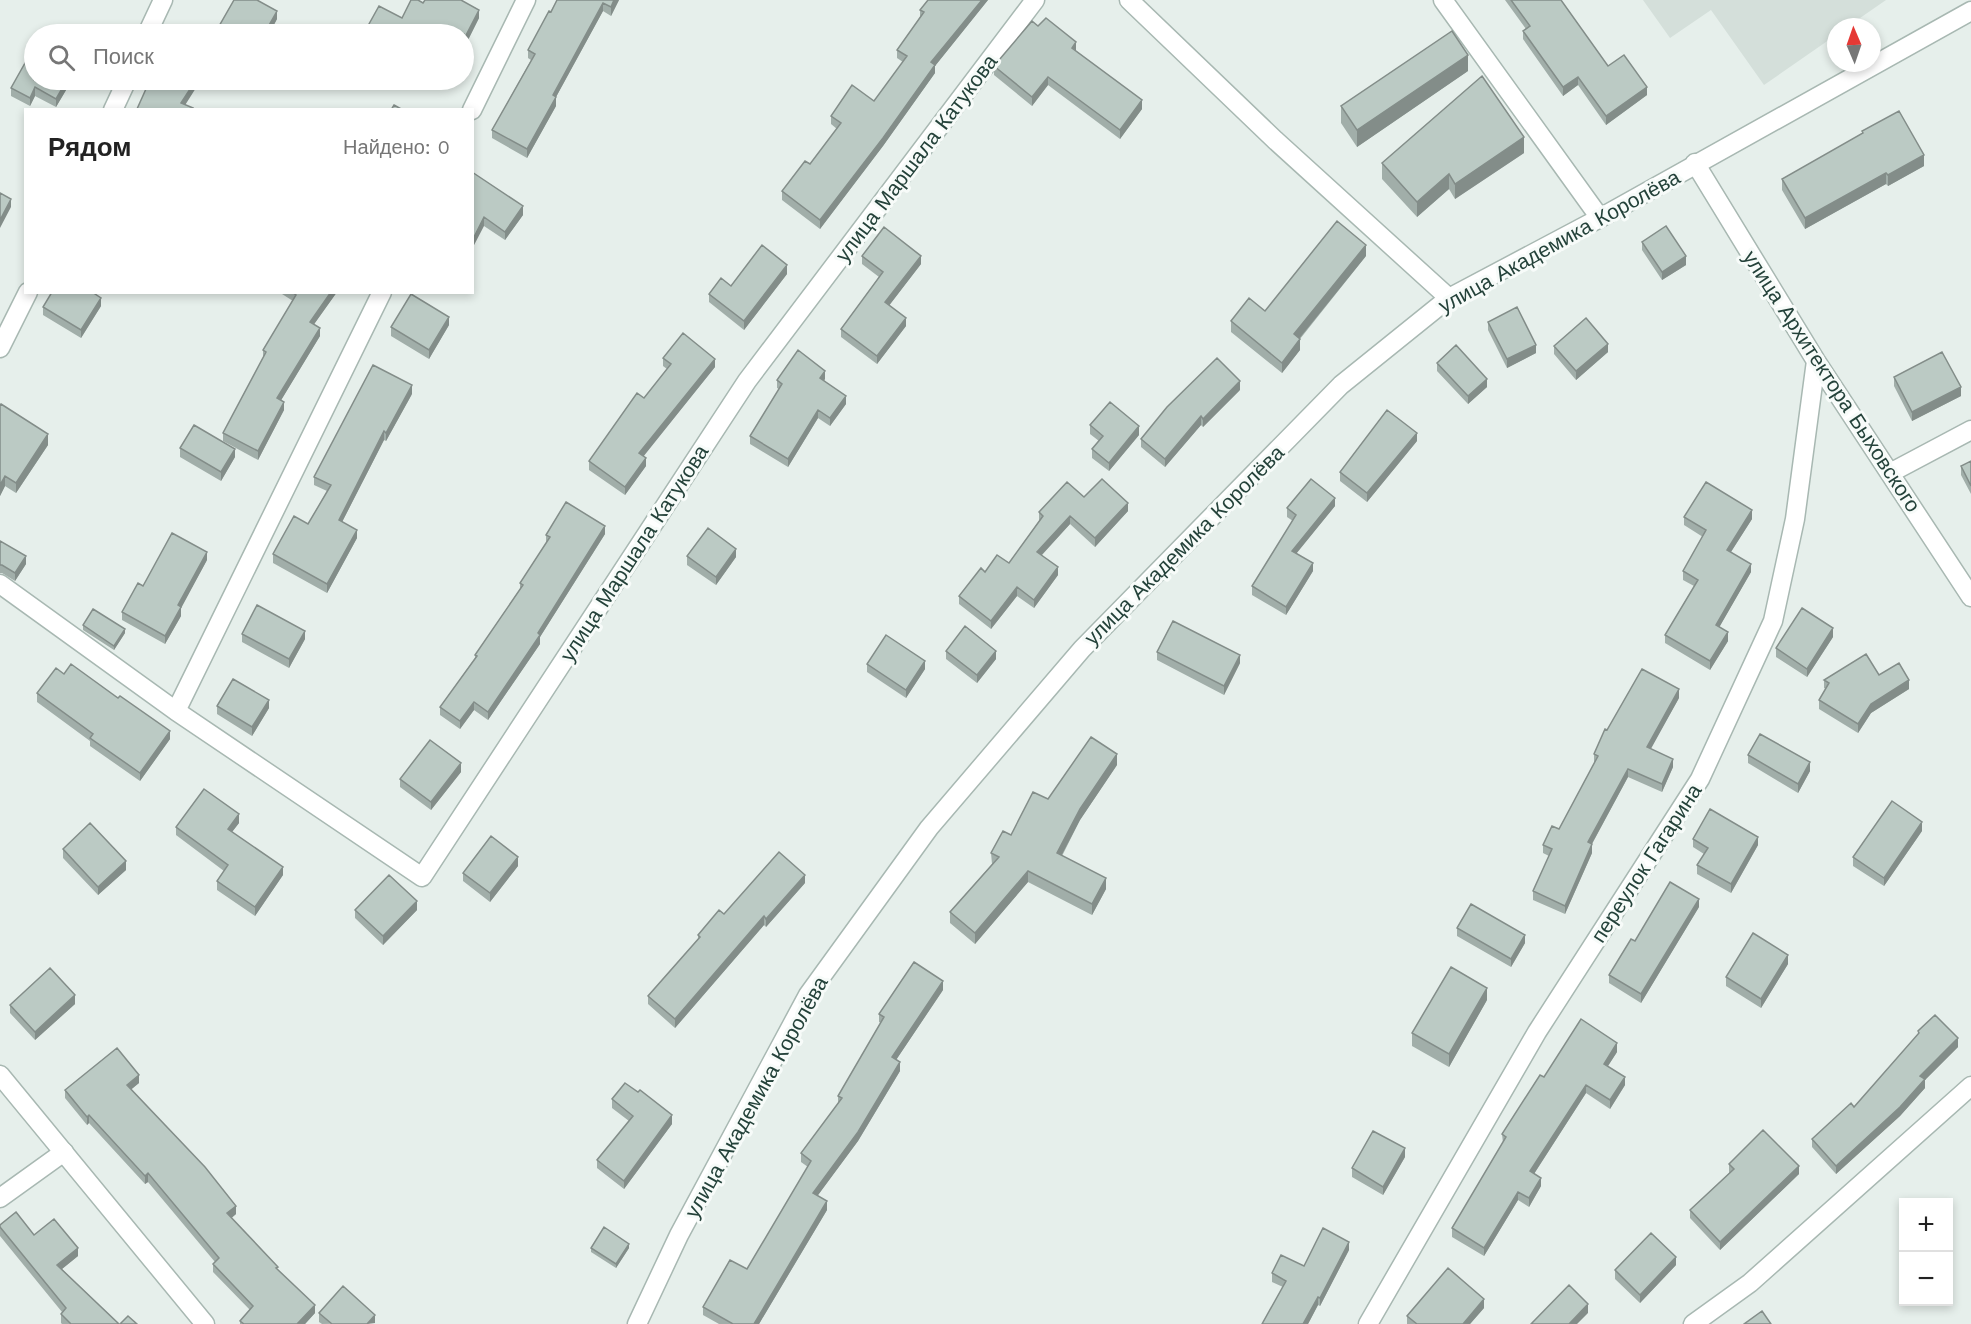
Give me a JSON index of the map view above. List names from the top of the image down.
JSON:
{
  "streets": {
    "street": [
      "улица Маршала Катукова",
      "улица Академика Королёва",
      "улица Архитектора Быховского",
      "переулок Гагарина"
    ]
  },
  "crossings": [
    ["улица Академика Королёва", "улица Архитектора Быховского"],
    ["улица Архитектора Быховского", "переулок Гагарина"]
  ],
  "north": "top",
  "page": {
    "search": "Поиск",
    "heading": ["Рядом", "Найдено: 0"],
    "map_buttons": ["+", "−"]
  }
}
